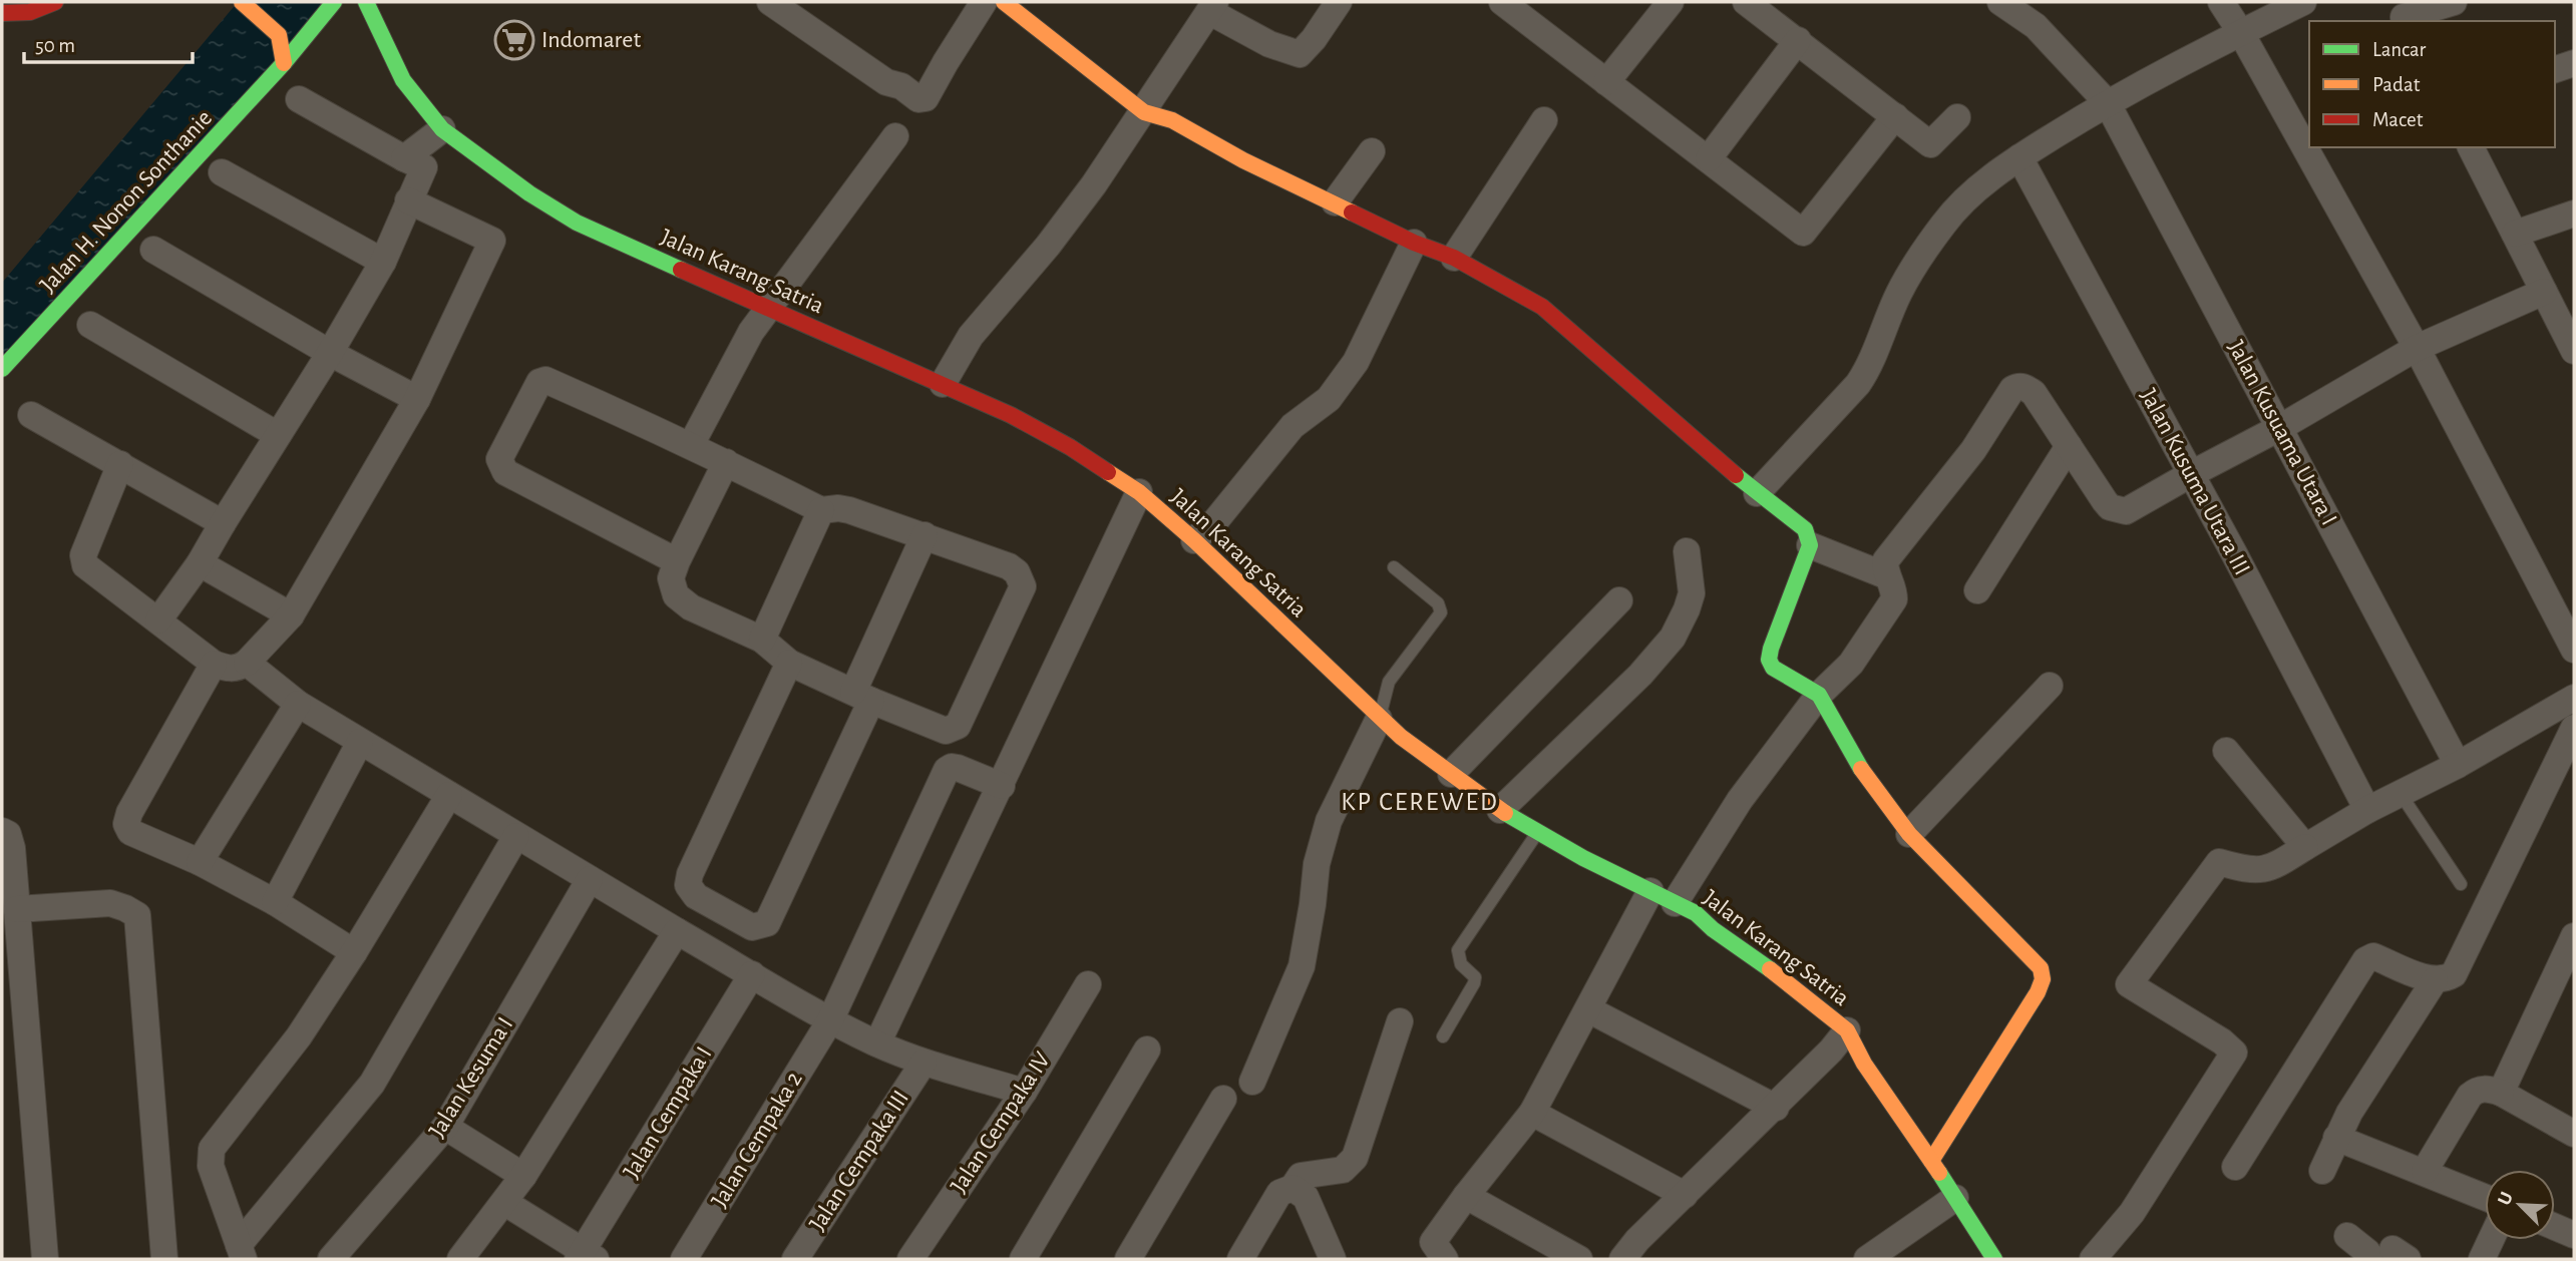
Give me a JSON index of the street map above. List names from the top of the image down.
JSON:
{
  "streets": {
    "street": [
      "Jalan H. Nonon Sonthanie",
      "Jalan Karang Satria",
      "Jalan Kusuama Utara I",
      "Jalan Kusuma Utara III",
      "Jalan Kesuma I",
      "Jalan Cempaka I",
      "Jalan Cempaka IV",
      "Jalan Cempaka 2",
      "Jalan Cempaka III"
    ]
  },
  "districts": ["KP CEREWED"],
  "places": {
    "supermarket": ["Indomaret"]
  },
  "legend": ["Lancar", "Padat", "Macet"],
  "scale_bar": "50 m",
  "north": "top left"
}
